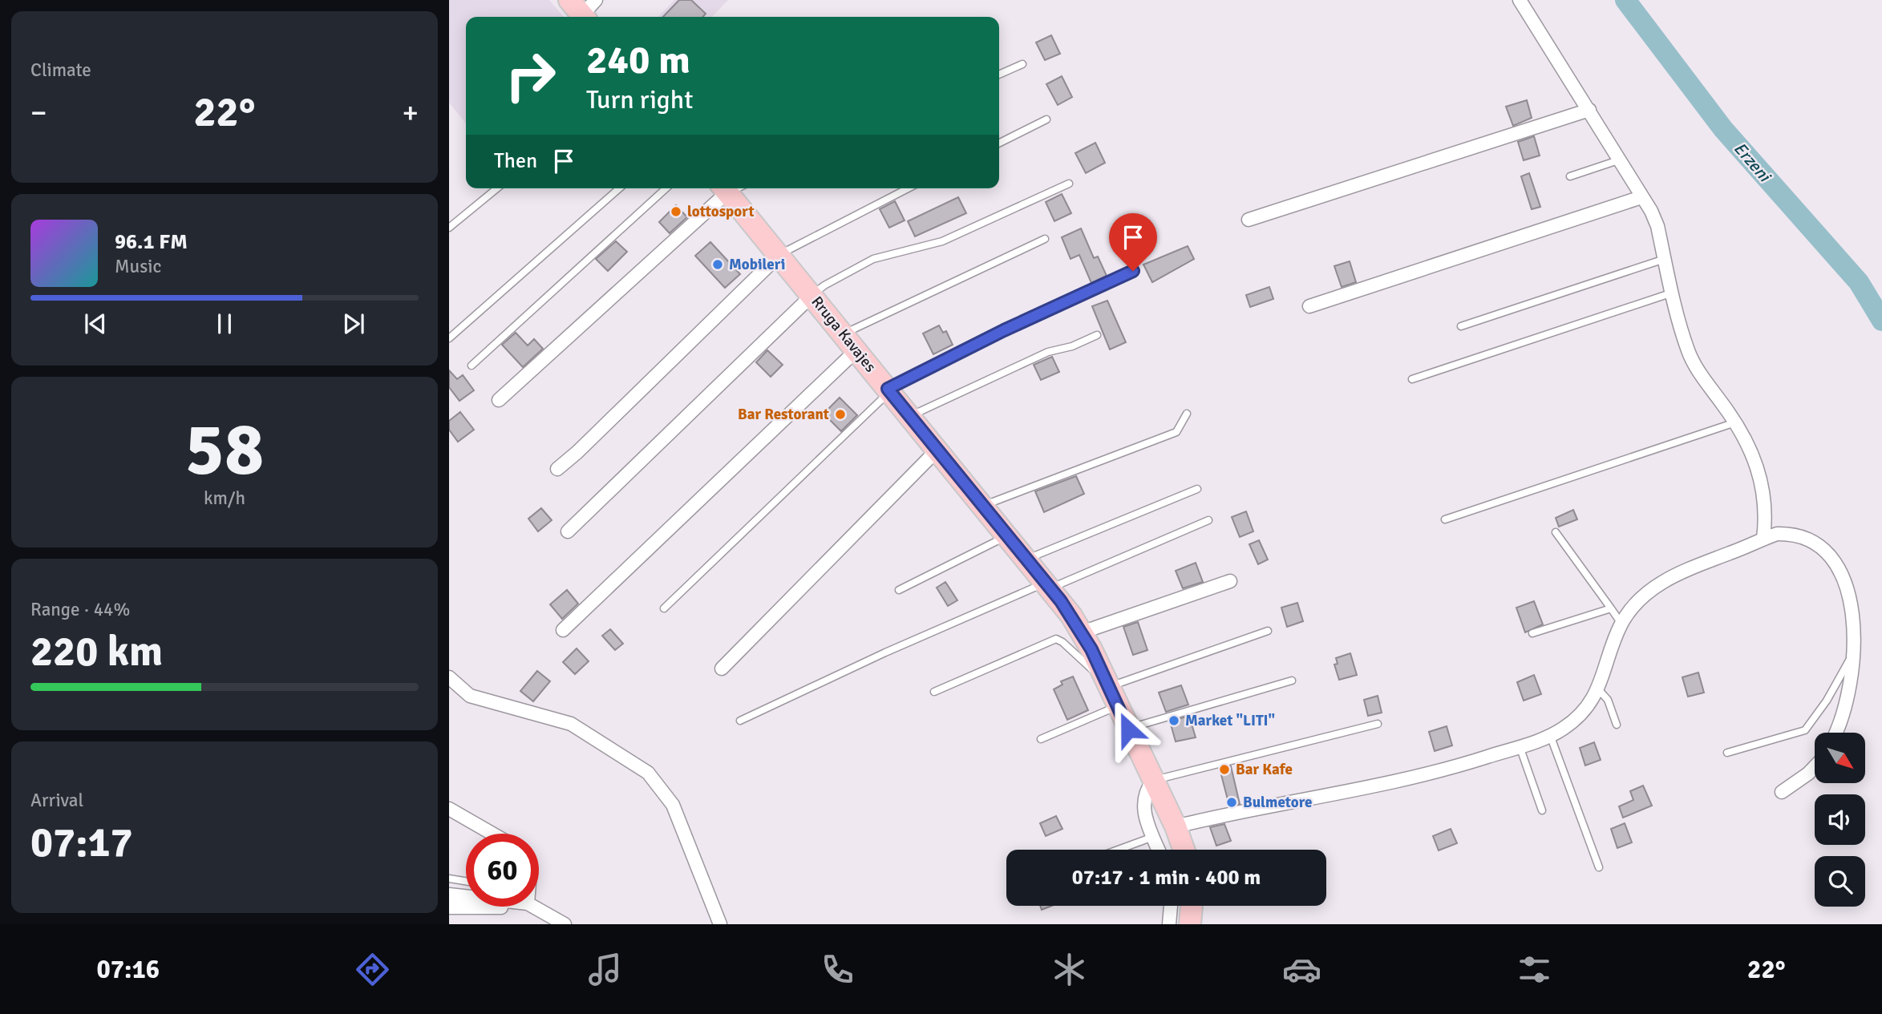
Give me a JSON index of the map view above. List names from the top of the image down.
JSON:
{
  "streets": {
    "main road": ["Rruga Kavajes"]
  },
  "water": ["Erzeni"],
  "places": [
    "lottosport",
    "Mobileri",
    "Bar Restorant",
    "Market \"LITI\"",
    "Bar Kafe",
    "Bulmetore"
  ],
  "north": "bottom right",
  "page": {
    "tile": [
      "Climate",
      ["58", "km/h"],
      ["Range · 44%", "220 km"],
      ["Arrival", "07:17"]
    ],
    "turn": ["240 m", "Turn right"],
    "heat": ["−", "22°", "+"],
    "then": "Then",
    "song": ["96.1 FM", "Music"],
    "limit": "60",
    "trip": "07:17 · 1 min · 400 m",
    "tabs": ["07:16", "22°"]
  }
}
